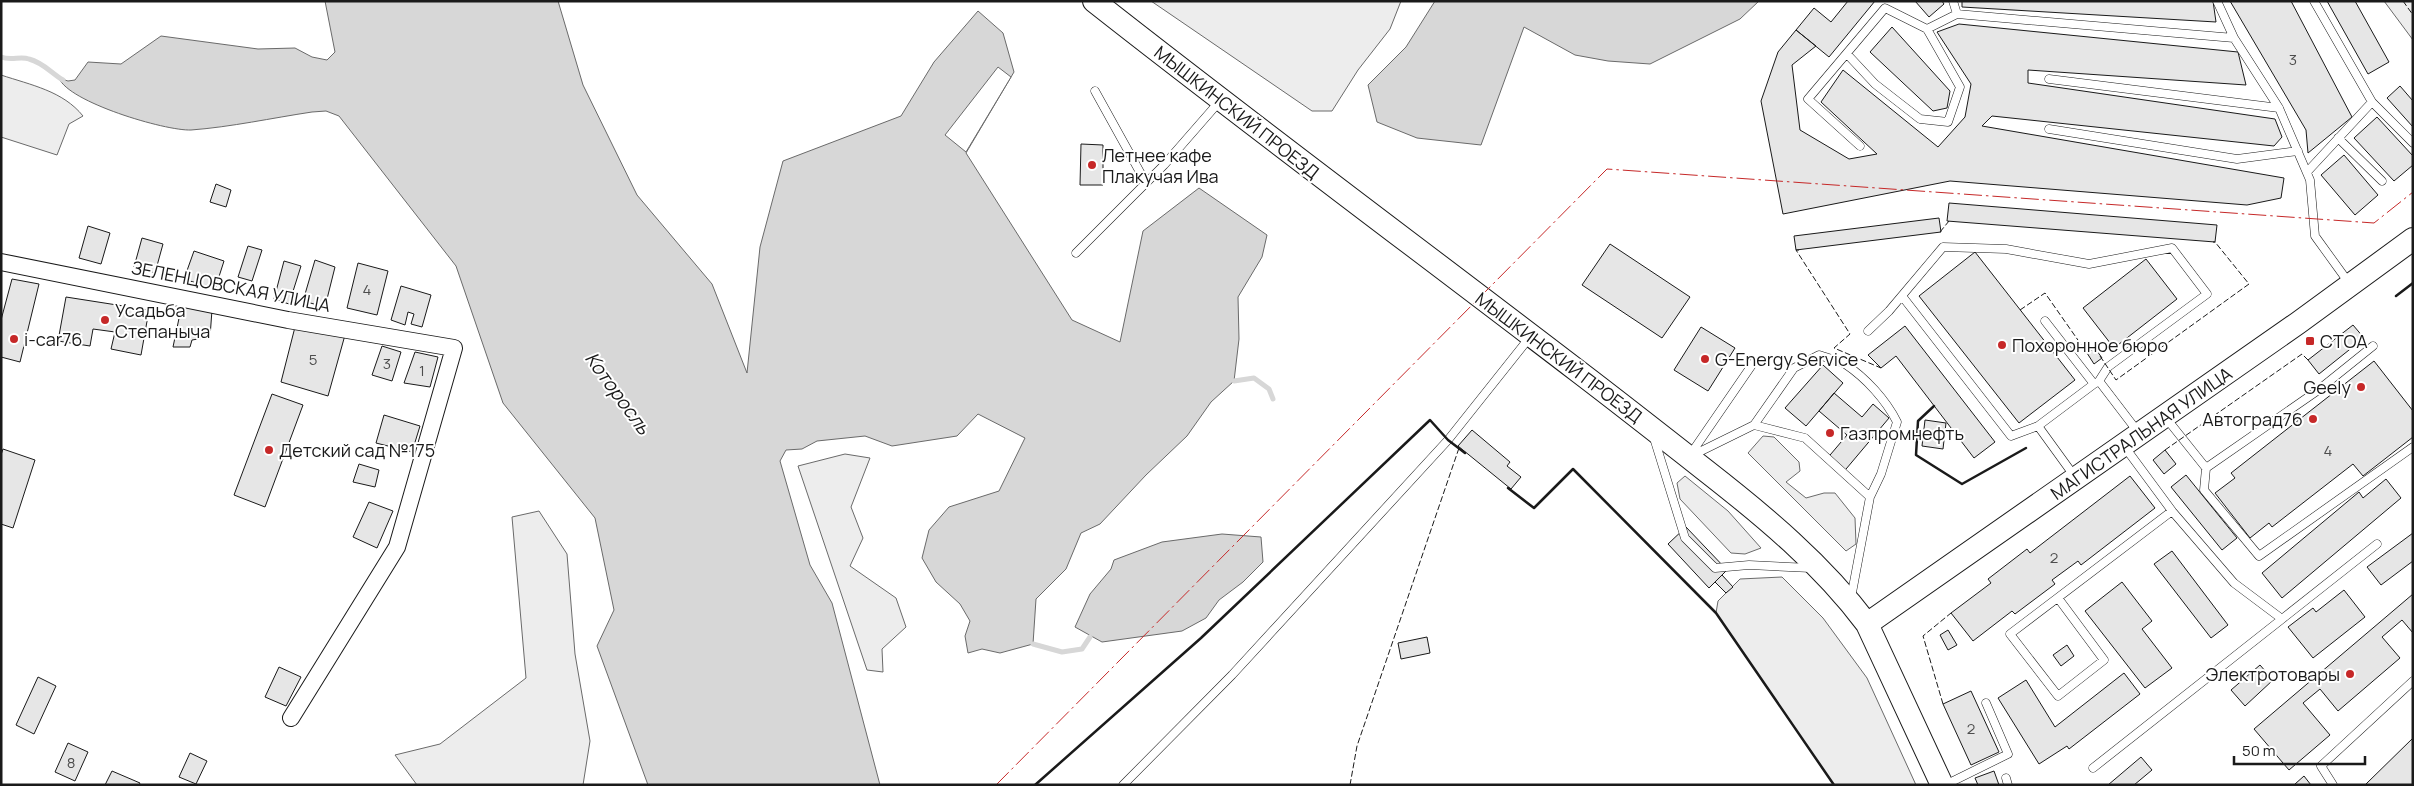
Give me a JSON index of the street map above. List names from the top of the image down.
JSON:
{
  "streets": {
    "main road": ["МЫШКИНСКИЙ ПРОЕЗД", "МАГИСТРАЛЬНАЯ УЛИЦА"],
    "street": ["ЗЕЛЕНЦОВСКАЯ УЛИЦА"]
  },
  "crossings": [
    ["МЫШКИНСКИЙ ПРОЕЗД", "МАГИСТРАЛЬНАЯ УЛИЦА"]
  ],
  "water": ["Которосль"],
  "places": {
    "other": [
      "Летнее кафе Плакучая Ива",
      "Усадьба Степаныча",
      "i-car76",
      "Похоронное бюро",
      "G-Energy Service",
      "Geely",
      "Автоград76",
      "Газпромнефть",
      "Детский сад №175",
      "Электротовары"
    ],
    "transit": ["СТОА"]
  },
  "house_numbers": [
    "3",
    "4",
    "5",
    "3",
    "1",
    "4",
    "2",
    "2",
    "8"
  ],
  "scale_bar": "50 m"
}
